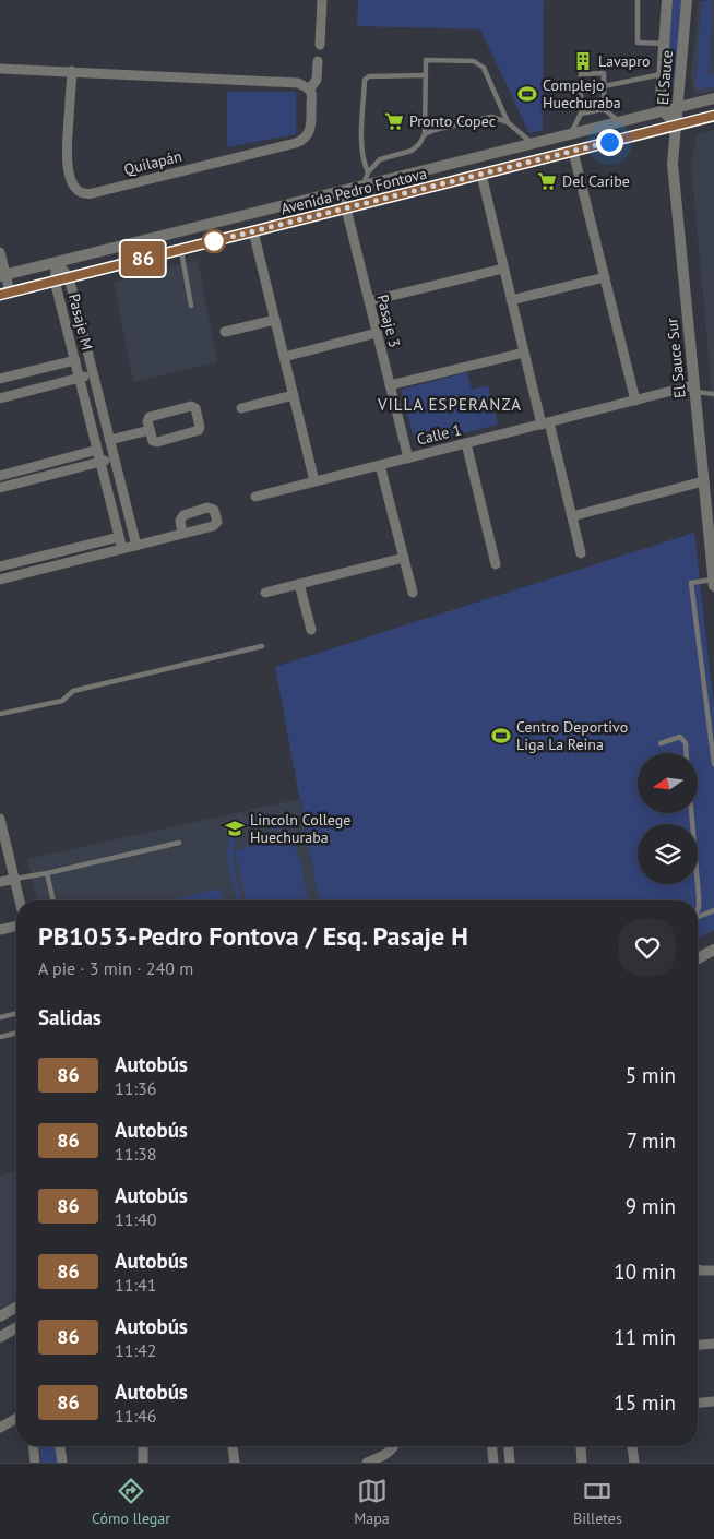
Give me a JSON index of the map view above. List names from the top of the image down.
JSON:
{
  "streets": {
    "street": [
      "El Sauce",
      "Quilapán",
      "Avenida Pedro Fontova",
      "Pasaje 3",
      "Pasaje M",
      "El Sauce Sur",
      "Calle 1"
    ]
  },
  "crossings": [
    ["El Sauce", "Avenida Pedro Fontova"],
    ["El Sauce", "El Sauce Sur"],
    ["Avenida Pedro Fontova", "Pasaje 3"],
    ["Avenida Pedro Fontova", "Pasaje M"],
    ["Avenida Pedro Fontova", "El Sauce Sur"],
    ["Pasaje 3", "Calle 1"],
    ["El Sauce Sur", "Calle 1"]
  ],
  "districts": ["VILLA ESPERANZA"],
  "places": {
    "building": ["Lavapro"],
    "sports": ["Complejo Huechuraba", "Centro Deportivo Liga La Reina"],
    "supermarket": ["Pronto Copec", "Del Caribe"],
    "school or university": ["Lincoln College Huechuraba"]
  },
  "lines": ["bus line 86"],
  "north": "left",
  "page": {
    "on_map": "86",
    "heading": [
      ["PB1053-Pedro Fontova / Esq. Pasaje H", "A pie · 3 min · 240 m"],
      "Salidas"
    ],
    "list": [
      {
        "mark": "86",
        "name": "Autobús",
        "note": "11:36",
        "value": "5 min"
      },
      {
        "mark": "86",
        "name": "Autobús",
        "note": "11:38",
        "value": "7 min"
      },
      {
        "mark": "86",
        "name": "Autobús",
        "note": "11:40",
        "value": "9 min"
      },
      {
        "mark": "86",
        "name": "Autobús",
        "note": "11:41",
        "value": "10 min"
      },
      {
        "mark": "86",
        "name": "Autobús",
        "note": "11:42",
        "value": "11 min"
      },
      {
        "mark": "86",
        "name": "Autobús",
        "note": "11:46",
        "value": "15 min"
      }
    ],
    "tabs": ["Cómo llegar", "Mapa", "Billetes"]
  }
}
